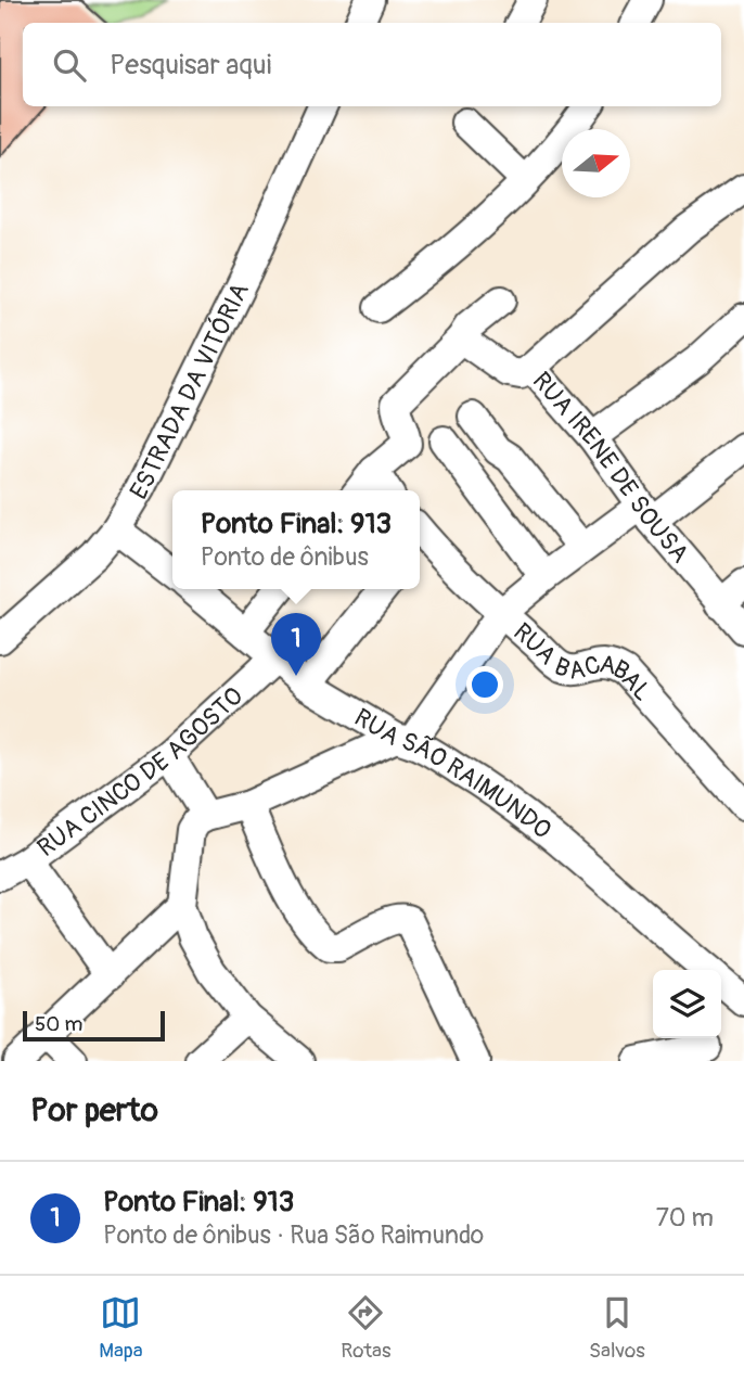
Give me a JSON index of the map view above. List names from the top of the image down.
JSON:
{
  "streets": {
    "street": [
      "ESTRADA DA VITÓRIA",
      "RUA IRENE DE SOUSA",
      "RUA BACABAL",
      "RUA CINCO DE AGOSTO",
      "RUA SÃO RAIMUNDO"
    ]
  },
  "crossings": [
    ["RUA CINCO DE AGOSTO", "RUA SÃO RAIMUNDO"]
  ],
  "scale_bar": "50 m",
  "north": "right",
  "page": {
    "search": "Pesquisar aqui",
    "popup": ["Ponto Final: 913", "Ponto de ônibus"],
    "pins": "1",
    "scale": "50 m",
    "heading": "Por perto",
    "list": [
      {
        "mark": "1",
        "name": "Ponto Final: 913",
        "note": "Ponto de ônibus · Rua São Raimundo",
        "value": "70 m"
      }
    ],
    "nav": ["Mapa", "Rotas", "Salvos"]
  }
}
